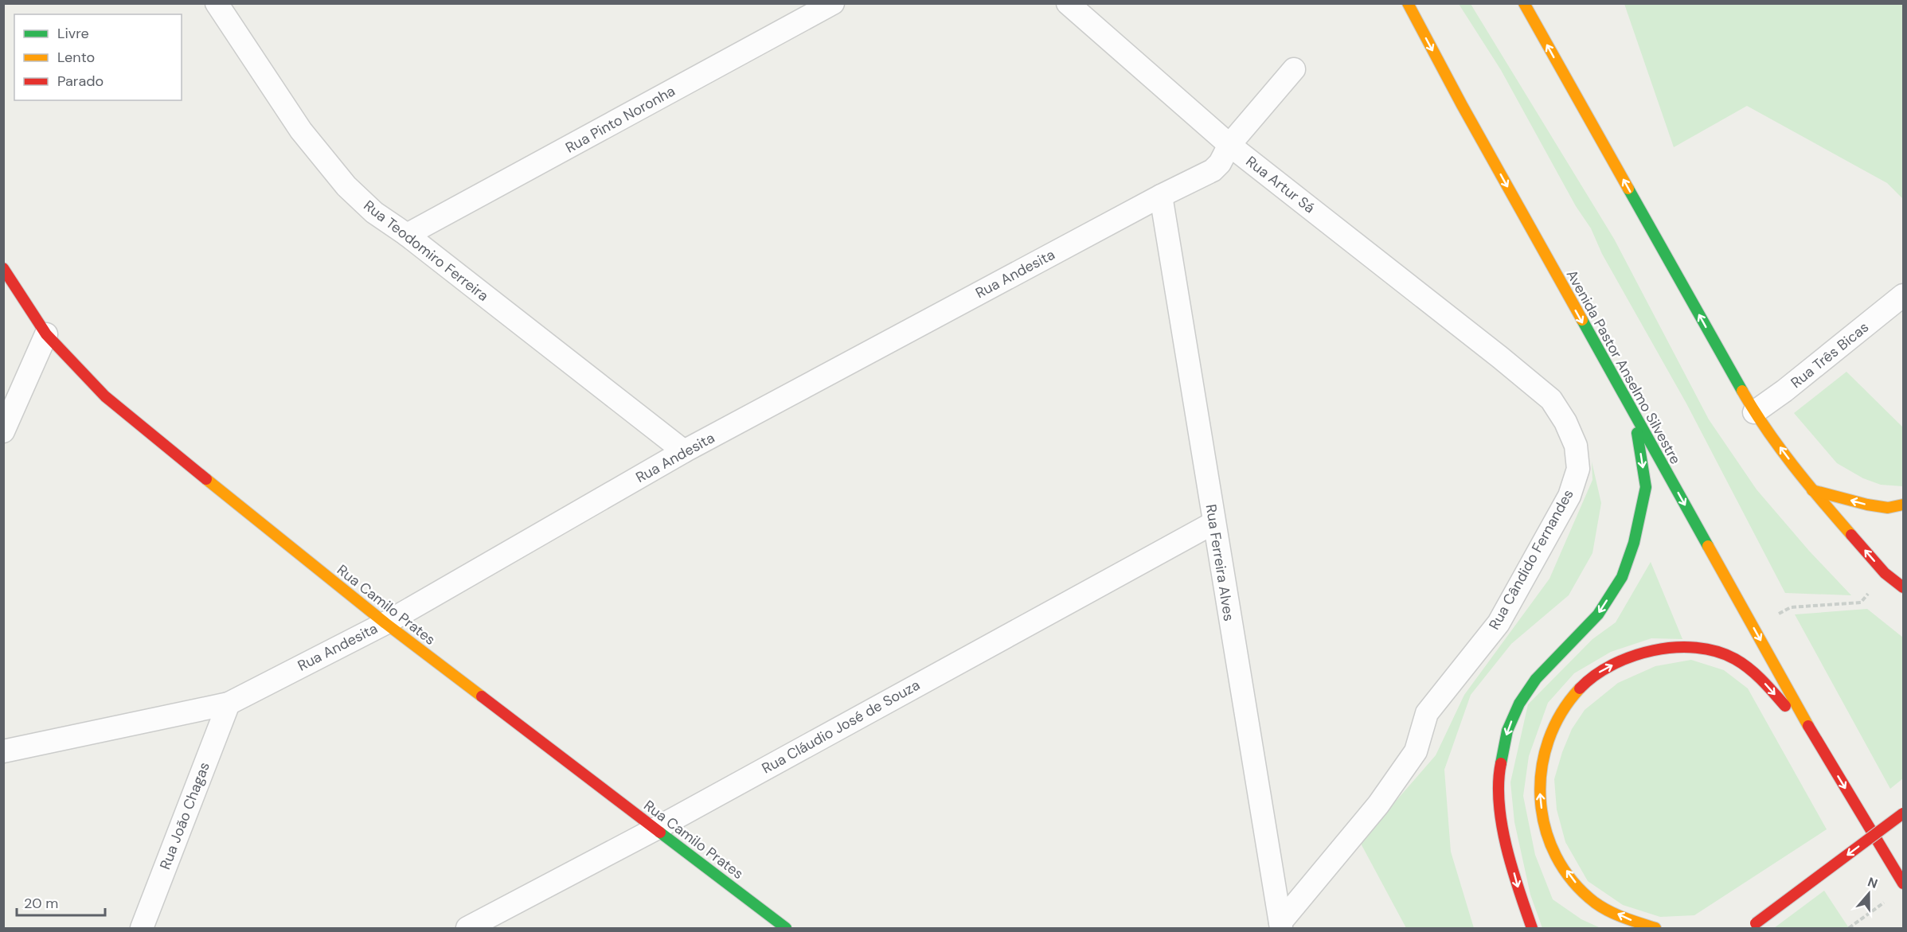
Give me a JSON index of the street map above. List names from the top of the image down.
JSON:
{
  "streets": {
    "main road": ["Avenida Pastor Anselmo Silvestre", "Rua Camilo Prates"],
    "street": [
      "Rua Pinto Noronha",
      "Rua Artur Sá",
      "Rua Teodomiro Ferreira",
      "Rua Andesita",
      "Rua Três Bicas",
      "Rua Cândido Fernandes",
      "Rua Ferreira Alves",
      "Rua Cláudio José de Souza",
      "Rua João Chagas"
    ]
  },
  "crossings": [
    ["Rua Pinto Noronha", "Rua Teodomiro Ferreira"],
    ["Rua Artur Sá", "Rua Andesita"],
    ["Rua Artur Sá", "Rua Cândido Fernandes"],
    ["Rua Teodomiro Ferreira", "Rua Andesita"],
    ["Rua Andesita", "Rua Ferreira Alves"],
    ["Rua Andesita", "Rua Camilo Prates"],
    ["Rua Andesita", "Rua João Chagas"],
    ["Rua Cândido Fernandes", "Rua Ferreira Alves"],
    ["Rua Ferreira Alves", "Rua Cláudio José de Souza"],
    ["Rua Camilo Prates", "Rua Cláudio José de Souza"]
  ],
  "one_way": ["Avenida Pastor Anselmo Silvestre"],
  "legend": ["Livre", "Lento", "Parado"],
  "scale_bar": "20 m",
  "north": "top"
}
